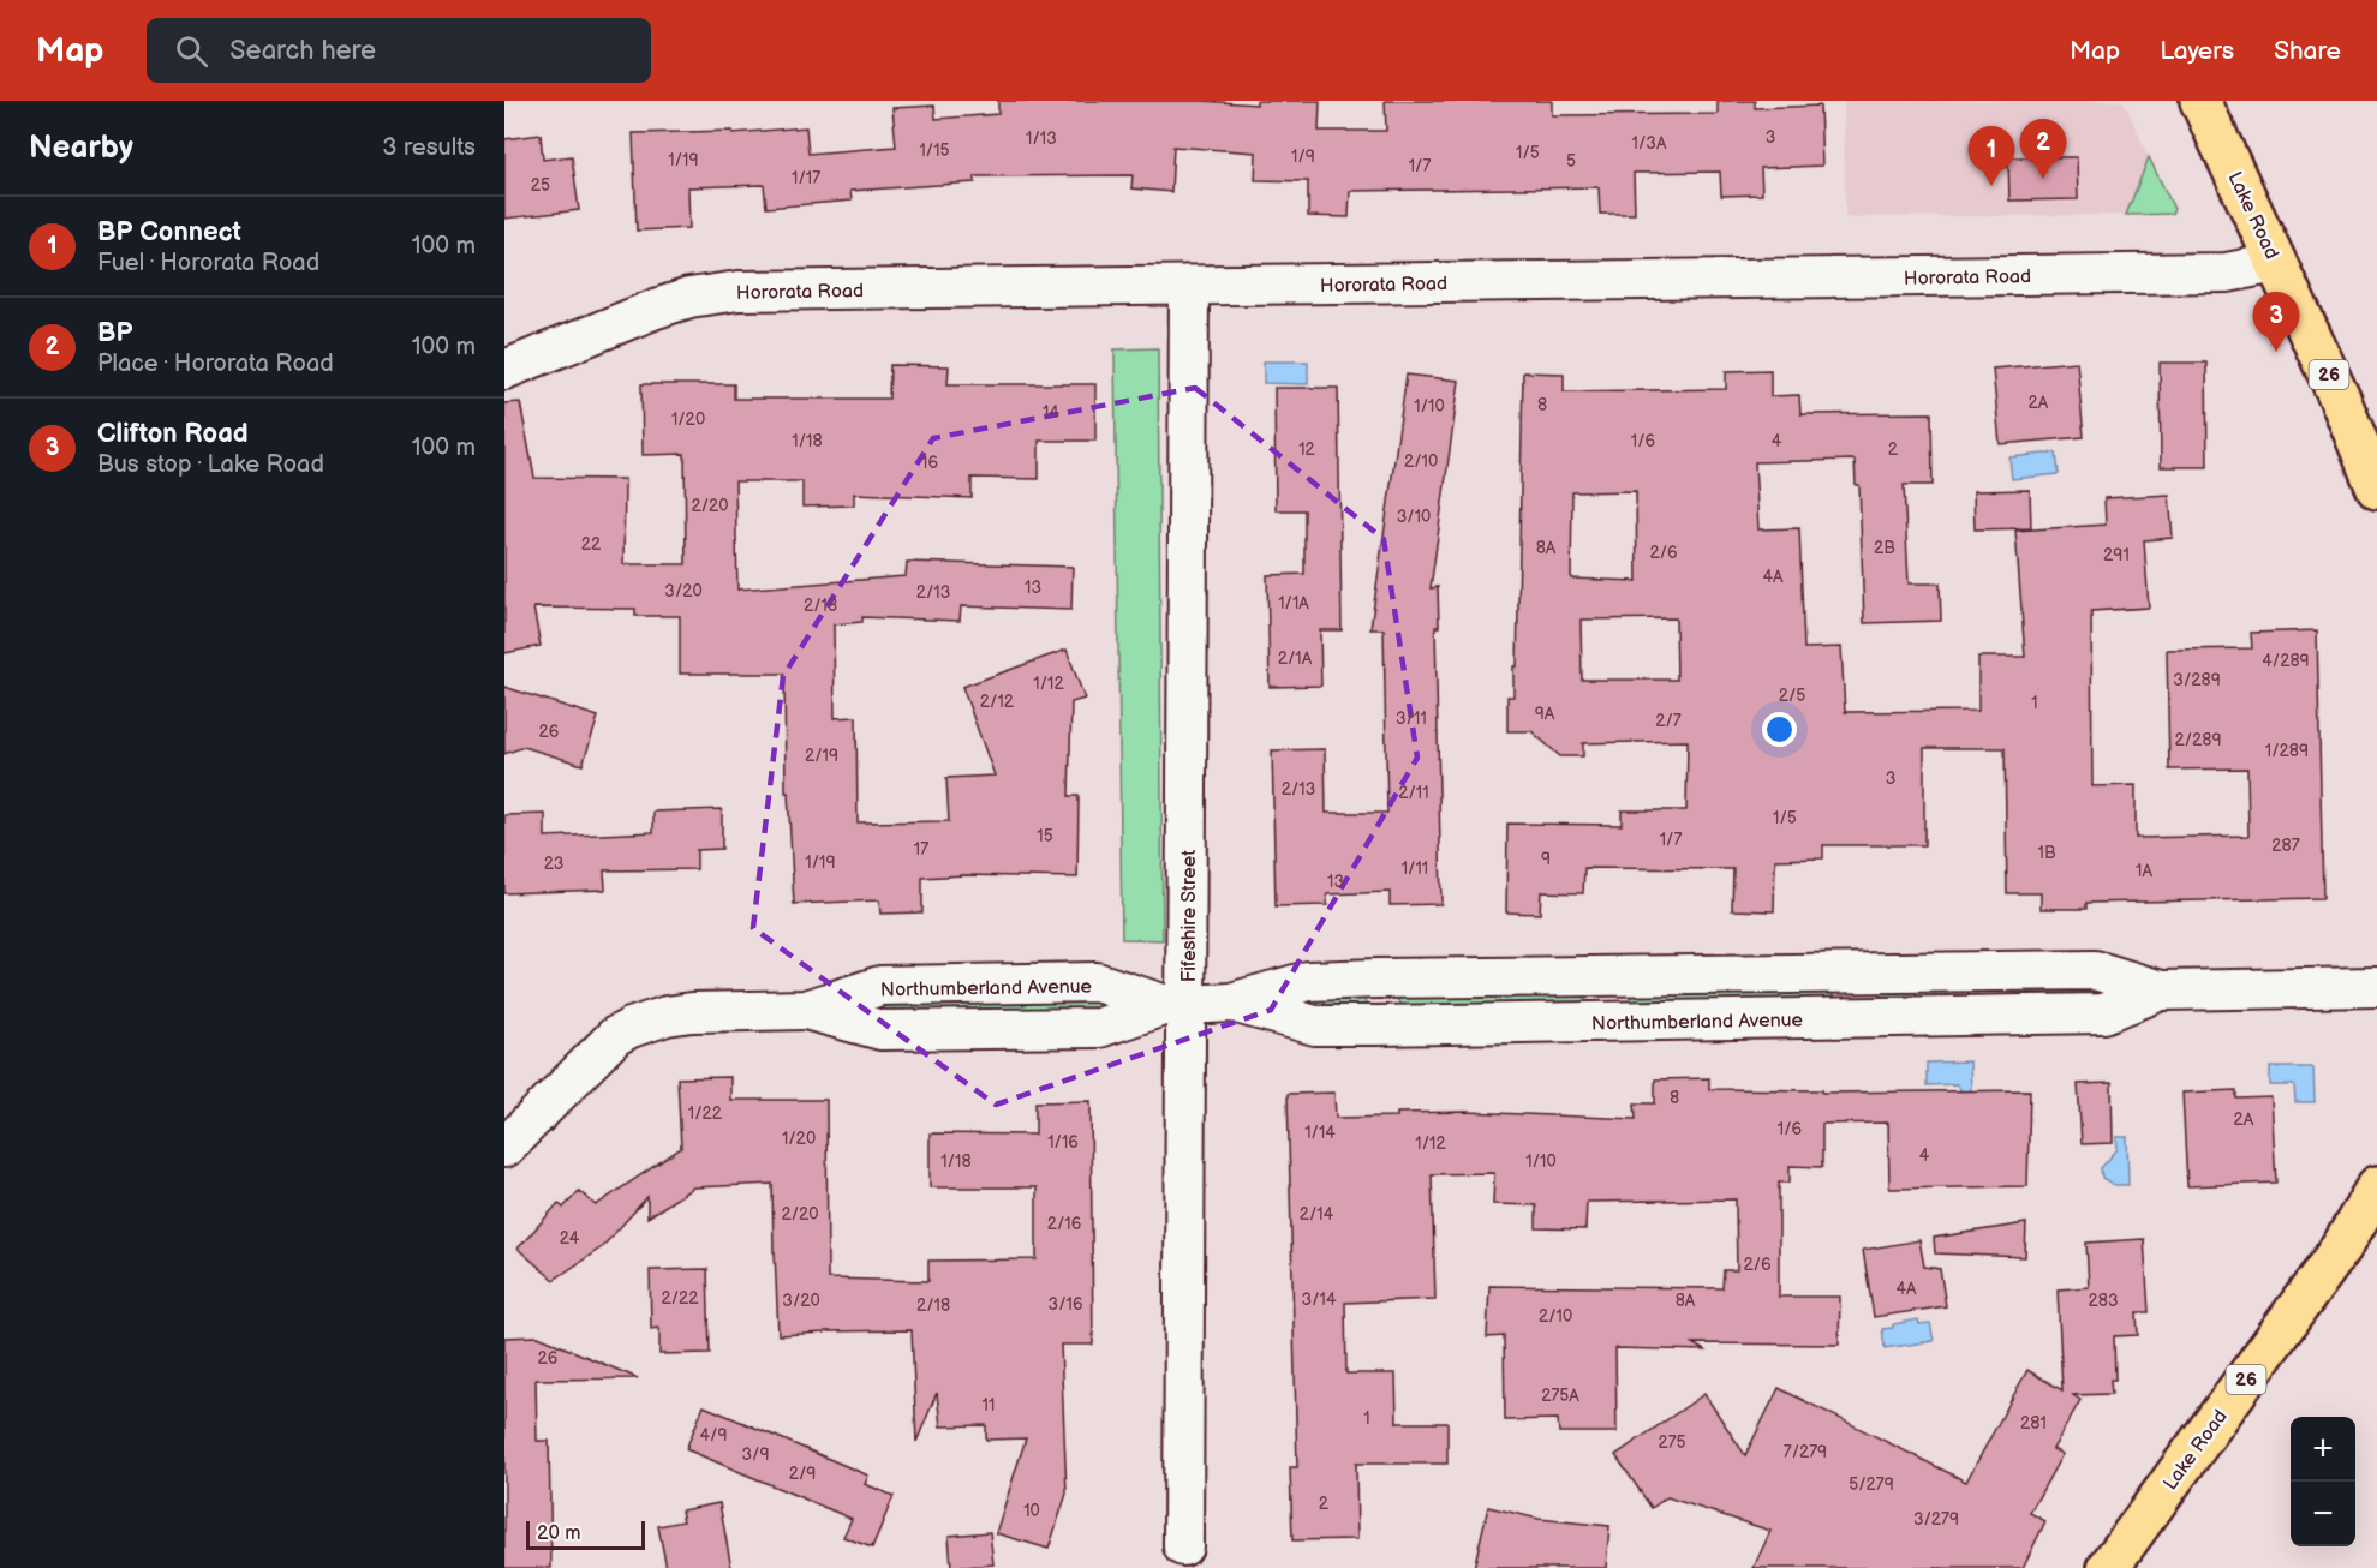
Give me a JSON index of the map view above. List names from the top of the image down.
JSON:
{
  "streets": {
    "main road": ["Lake Road", "26"],
    "street": ["Hororata Road", "Fifeshire Street", "Northumberland Avenue"]
  },
  "crossings": [
    ["Lake Road", "Hororata Road"],
    ["Hororata Road", "Fifeshire Street"],
    ["Fifeshire Street", "Northumberland Avenue"]
  ],
  "house_numbers": [
    "3",
    "1/13",
    "1/3A",
    "1/15",
    "1/5",
    "1/9",
    "1/19",
    "5",
    "1/7",
    "1/17",
    "25",
    "2A",
    "8",
    "1/10",
    "14",
    "1/20",
    "1/18",
    "1/6",
    "4",
    "12",
    "2",
    "2/10",
    "16",
    "2/20",
    "3/10",
    "22",
    "8A",
    "2B",
    "2/6",
    "291",
    "4A",
    "13",
    "3/20",
    "2/13",
    "1/1A",
    "2/18",
    "2/1A",
    "4/289",
    "3/289",
    "1/12",
    "2/5",
    "2/12",
    "1",
    "9A",
    "3/11",
    "2/7",
    "26",
    "2/289",
    "1/289",
    "2/19",
    "3",
    "2/13",
    "2/11",
    "1/5",
    "15",
    "1/7",
    "287",
    "17",
    "1B",
    "9",
    "1/19",
    "23",
    "1/11",
    "1A",
    "13",
    "8",
    "1/22",
    "2A",
    "1/6",
    "1/14",
    "1/20",
    "1/16",
    "1/12",
    "4",
    "1/18",
    "1/10",
    "2/20",
    "2/14",
    "2/16",
    "24",
    "2/6",
    "4A",
    "2/22",
    "3/14",
    "3/20",
    "8A",
    "283",
    "3/16",
    "2/18",
    "2/10",
    "26",
    "275A",
    "11",
    "1",
    "281",
    "4/9",
    "275",
    "7/279",
    "3/9",
    "2/9",
    "5/279",
    "2",
    "10",
    "3/279"
  ],
  "scale_bar": "20 m",
  "page": {
    "header": "Map",
    "search": "Search here",
    "nav": ["Map", "Layers", "Share"],
    "heading": ["Nearby", "3 results"],
    "pins": ["2", "1", "3"],
    "list": [
      {
        "mark": "1",
        "name": "BP Connect",
        "note": "Fuel · Hororata Road",
        "value": "100 m"
      },
      {
        "mark": "2",
        "name": "BP",
        "note": "Place · Hororata Road",
        "value": "100 m"
      },
      {
        "mark": "3",
        "name": "Clifton Road",
        "note": "Bus stop · Lake Road",
        "value": "100 m"
      }
    ],
    "map_buttons": ["+", "−"],
    "scale": "20 m"
  }
}
